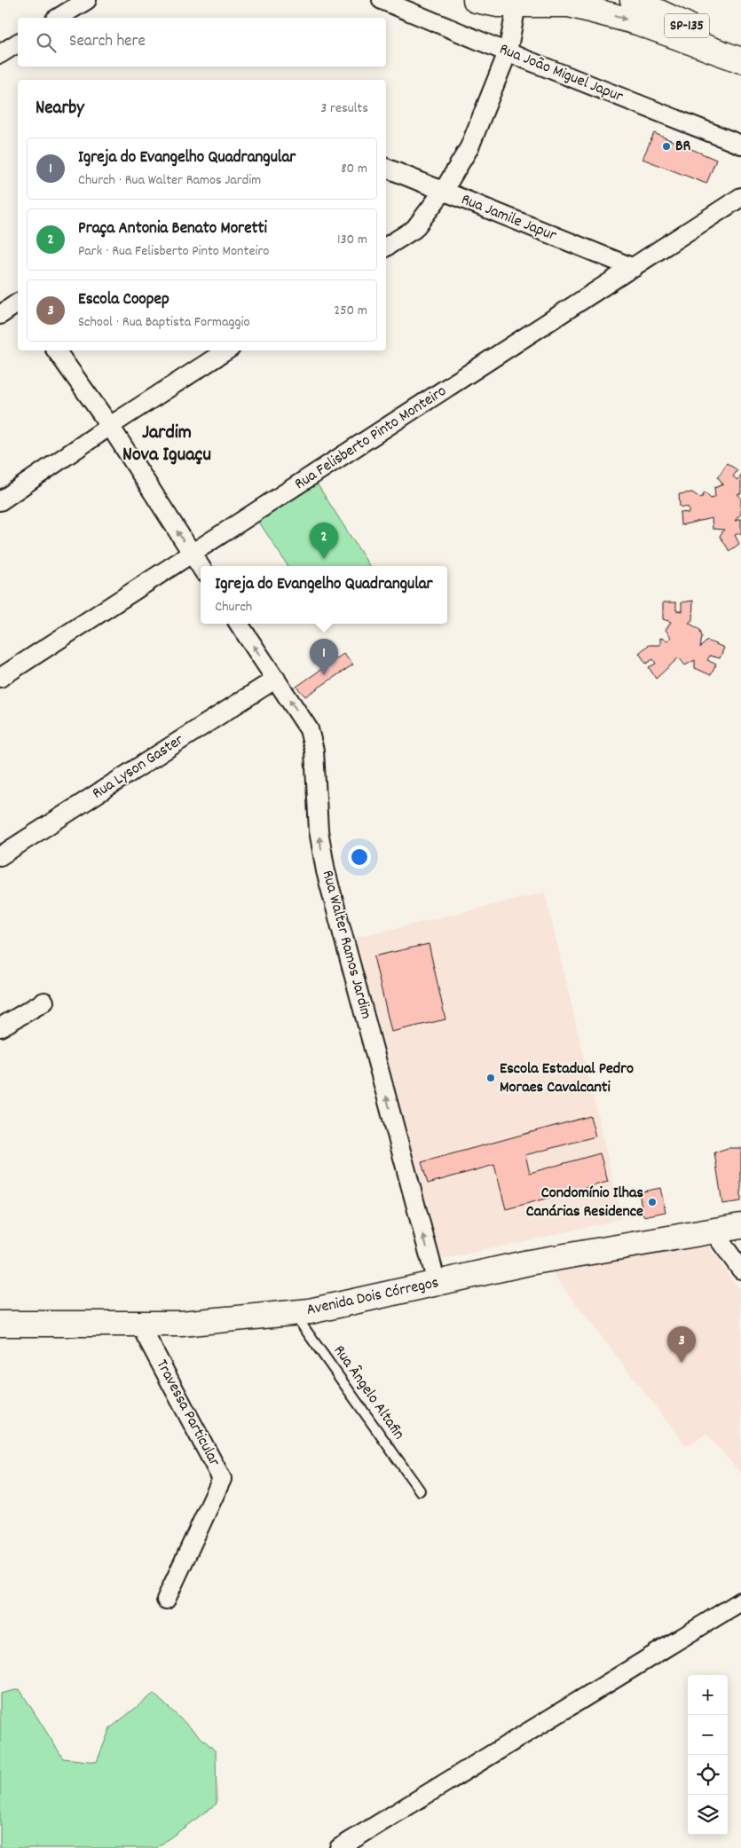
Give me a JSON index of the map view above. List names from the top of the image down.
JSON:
{
  "streets": {
    "street": [
      "SP-135",
      "Rua João Miguel Japur",
      "Rua Jamile Japur",
      "Rua Felisberto Pinto Monteiro",
      "Rua Lyson Gaster",
      "Rua Walter Ramos Jardim",
      "Avenida Dois Córregos",
      "Travessa Particular"
    ],
    "lane": ["Rua Ângelo Altafin"]
  },
  "crossings": [
    ["Rua Jamile Japur", "Rua Felisberto Pinto Monteiro"],
    ["Rua Lyson Gaster", "Rua Walter Ramos Jardim"],
    ["Rua Walter Ramos Jardim", "Avenida Dois Córregos"],
    ["Avenida Dois Córregos", "Rua Ângelo Altafin"],
    ["Avenida Dois Córregos", "Travessa Particular"]
  ],
  "one_way": ["Rua Walter Ramos Jardim"],
  "districts": ["Jardim Nova Iguaçu"],
  "places": ["BR", "Escola Estadual Pedro Moraes Cavalcanti", "Condomínio Ilhas Canárias Residence"],
  "page": {
    "search": "Search here",
    "heading": ["Nearby", "3 results"],
    "list": [
      {
        "mark": "1",
        "name": "Igreja do Evangelho Quadrangular",
        "note": "Church · Rua Walter Ramos Jardim",
        "value": "80 m"
      },
      {
        "mark": "2",
        "name": "Praça Antonia Benato Moretti",
        "note": "Park · Rua Felisberto Pinto Monteiro",
        "value": "130 m"
      },
      {
        "mark": "3",
        "name": "Escola Coopep",
        "note": "School · Rua Baptista Formaggio",
        "value": "250 m"
      }
    ],
    "pins": ["2", "1", "3"],
    "popup": ["Igreja do Evangelho Quadrangular", "Church"],
    "map_buttons": ["+", "−"]
  }
}
